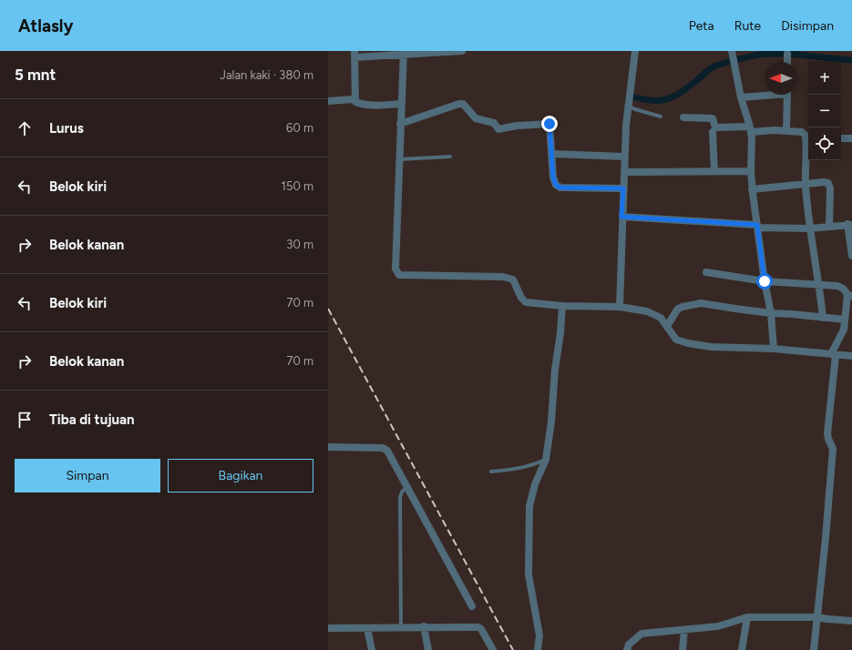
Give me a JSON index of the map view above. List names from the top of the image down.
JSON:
{
  "north": "left",
  "page": {
    "header": "Atlasly",
    "nav": ["Peta", "Rute", "Disimpan"],
    "heading": ["5 mnt", "Jalan kaki · 380 m"],
    "map_buttons": ["+", "−"],
    "list": [
      ["Lurus", "60 m"],
      ["Belok kiri", "150 m"],
      ["Belok kanan", "30 m"],
      ["Belok kiri", "70 m"],
      ["Belok kanan", "70 m"],
      "Tiba di tujuan"
    ],
    "buttons": ["Simpan", "Bagikan"]
  }
}
